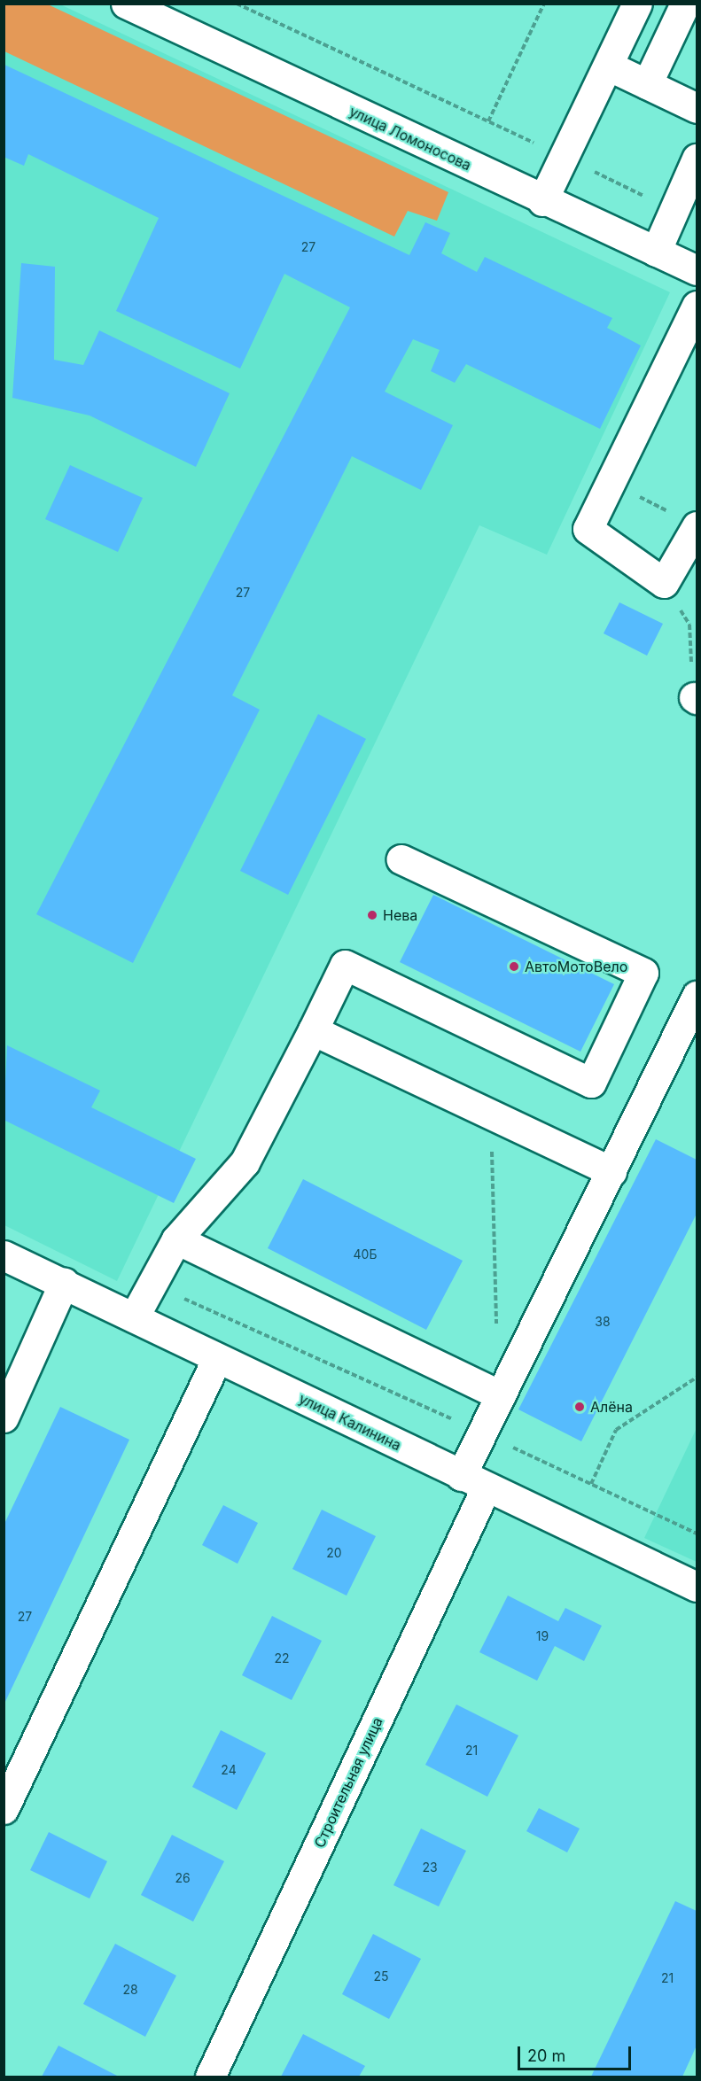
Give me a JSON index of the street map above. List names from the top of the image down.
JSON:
{
  "streets": {
    "street": ["улица Ломоносова", "улица Калинина", "Строительная улица"]
  },
  "crossings": [
    ["улица Калинина", "Строительная улица"]
  ],
  "places": ["Нева", "АвтоМотоВело", "Алёна"],
  "house_numbers": [
    "27",
    "27",
    "40Б",
    "38",
    "20",
    "27",
    "19",
    "22",
    "21",
    "24",
    "23",
    "26",
    "25",
    "21",
    "28"
  ],
  "scale_bar": "20 m"
}
